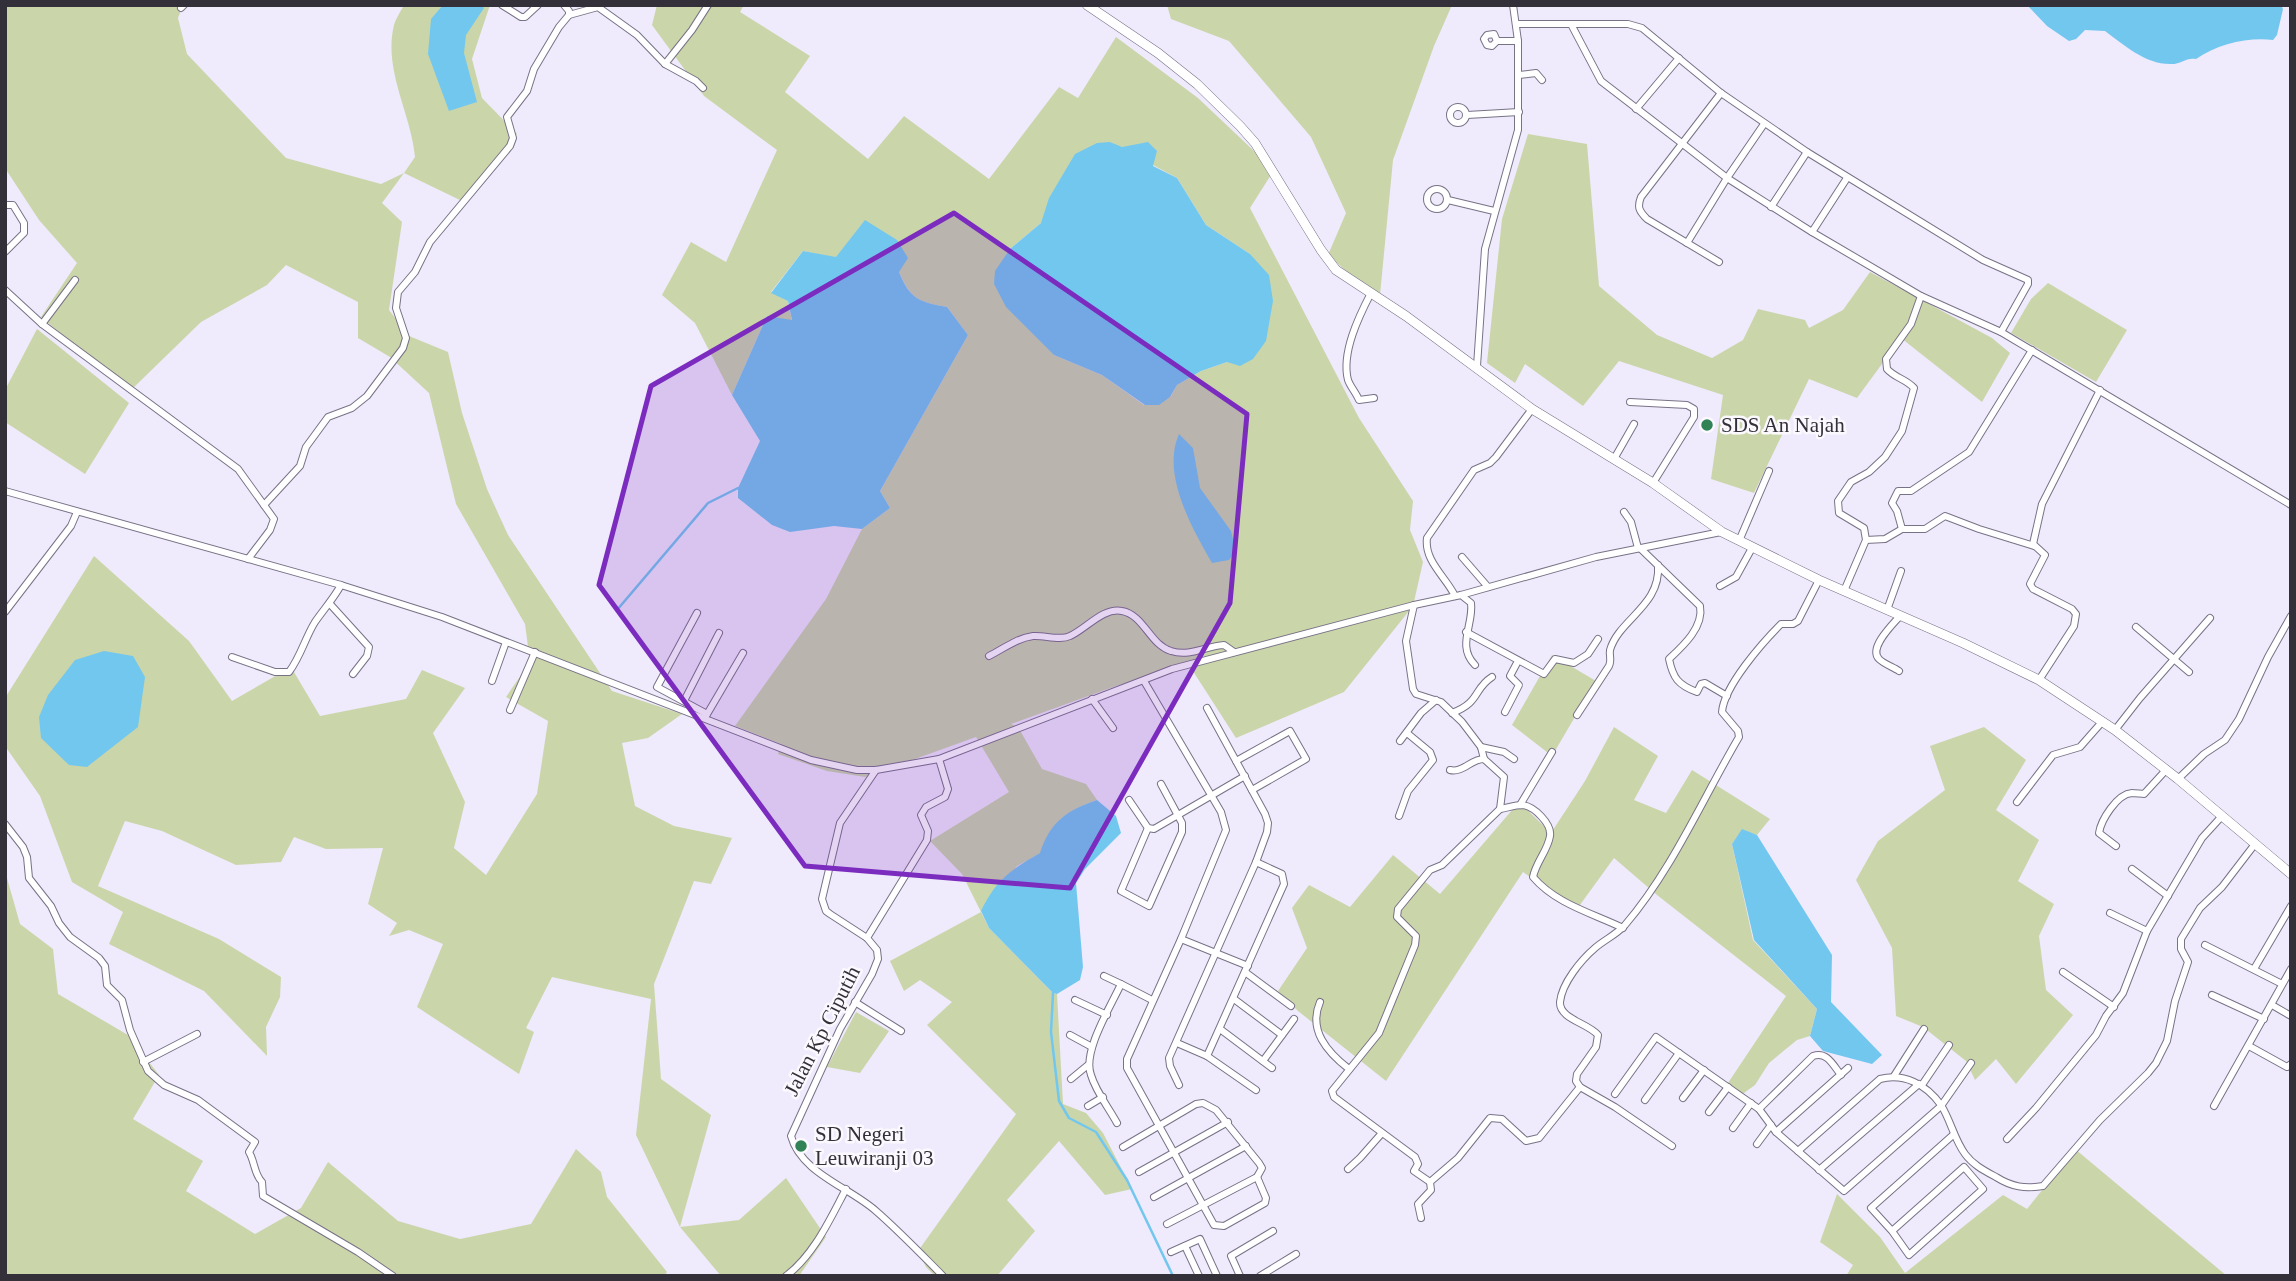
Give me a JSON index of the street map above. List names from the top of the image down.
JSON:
{
  "streets": {
    "street": ["Jalan Kp Ciputih"]
  },
  "places": ["SDS An Najah", "SD Negeri Leuwiranji 03"]
}
